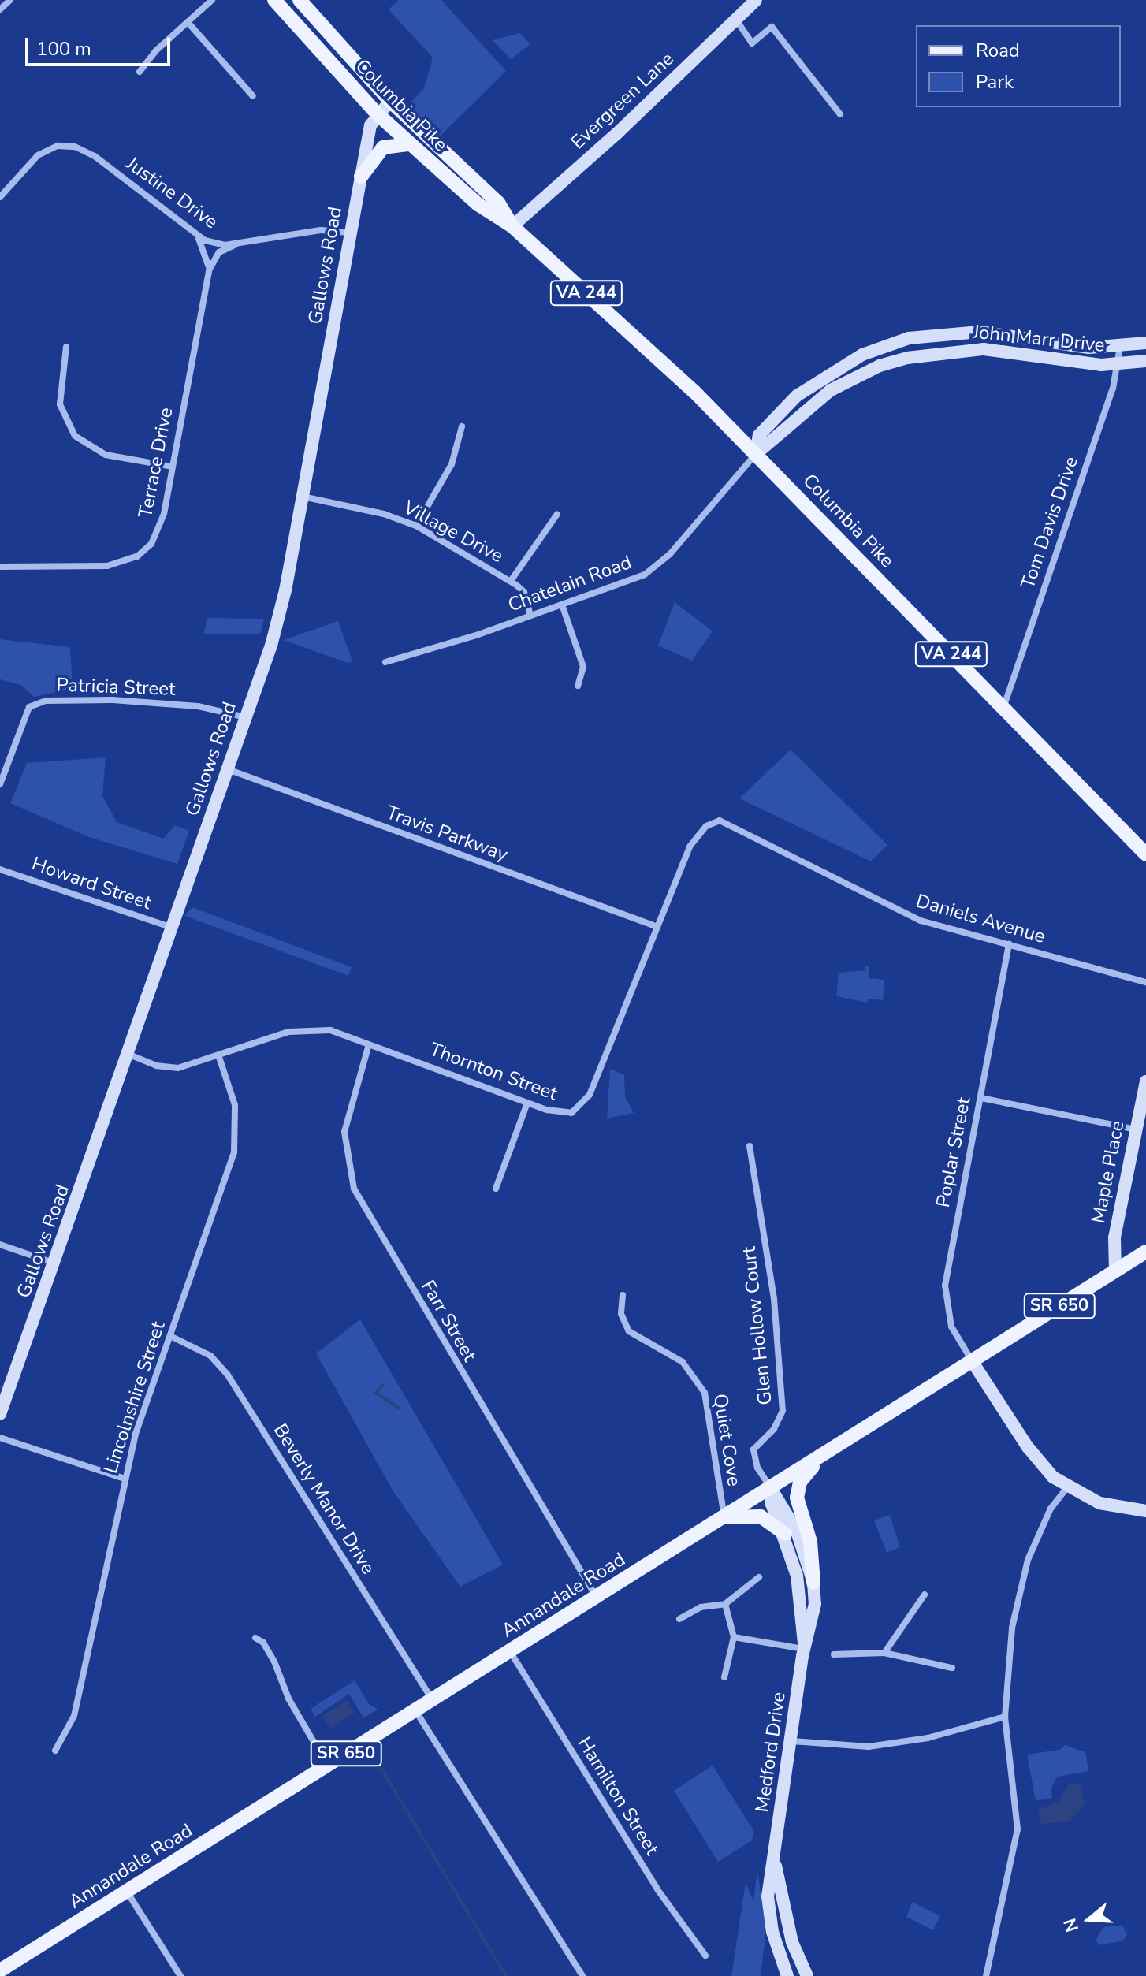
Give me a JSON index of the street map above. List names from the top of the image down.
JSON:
{
  "streets": {
    "main road": [
      "Columbia Pike",
      "VA 244",
      "SR 650",
      "Annandale Road"
    ],
    "street": [
      "Evergreen Lane",
      "Justine Drive",
      "Gallows Road",
      "John Marr Drive",
      "Terrace Drive",
      "Tom Davis Drive",
      "Village Drive",
      "Chatelain Road",
      "Patricia Street",
      "Travis Parkway",
      "Howard Street",
      "Daniels Avenue",
      "Thornton Street",
      "Poplar Street",
      "Maple Place",
      "Farr Street",
      "Glen Hollow Court",
      "Lincolnshire Street",
      "Quiet Cove",
      "Beverly Manor Drive",
      "Medford Drive",
      "Hamilton Street"
    ]
  },
  "crossings": [
    ["Evergreen Lane", "Columbia Pike"],
    ["Columbia Pike", "Gallows Road"],
    ["Columbia Pike", "John Marr Drive"],
    ["Columbia Pike", "Tom Davis Drive"],
    ["Columbia Pike", "Chatelain Road"],
    ["Justine Drive", "Gallows Road"],
    ["Gallows Road", "Village Drive"],
    ["Gallows Road", "Patricia Street"],
    ["Gallows Road", "Travis Parkway"],
    ["Gallows Road", "Howard Street"],
    ["Gallows Road", "Thornton Street"],
    ["John Marr Drive", "Tom Davis Drive"],
    ["John Marr Drive", "Chatelain Road"],
    ["Village Drive", "Chatelain Road"],
    ["Travis Parkway", "Thornton Street"],
    ["Daniels Avenue", "Thornton Street"],
    ["Daniels Avenue", "Poplar Street"],
    ["Thornton Street", "Farr Street"],
    ["Thornton Street", "Lincolnshire Street"],
    ["Poplar Street", "Annandale Road"],
    ["Maple Place", "Annandale Road"],
    ["Farr Street", "Annandale Road"],
    ["Glen Hollow Court", "Annandale Road"],
    ["Glen Hollow Court", "Medford Drive"],
    ["Lincolnshire Street", "Beverly Manor Drive"],
    ["Quiet Cove", "Annandale Road"],
    ["Beverly Manor Drive", "Annandale Road"],
    ["Annandale Road", "Medford Drive"],
    ["Annandale Road", "Hamilton Street"]
  ],
  "legend": ["Road", "Park"],
  "scale_bar": "100 m",
  "north": "left"
}
